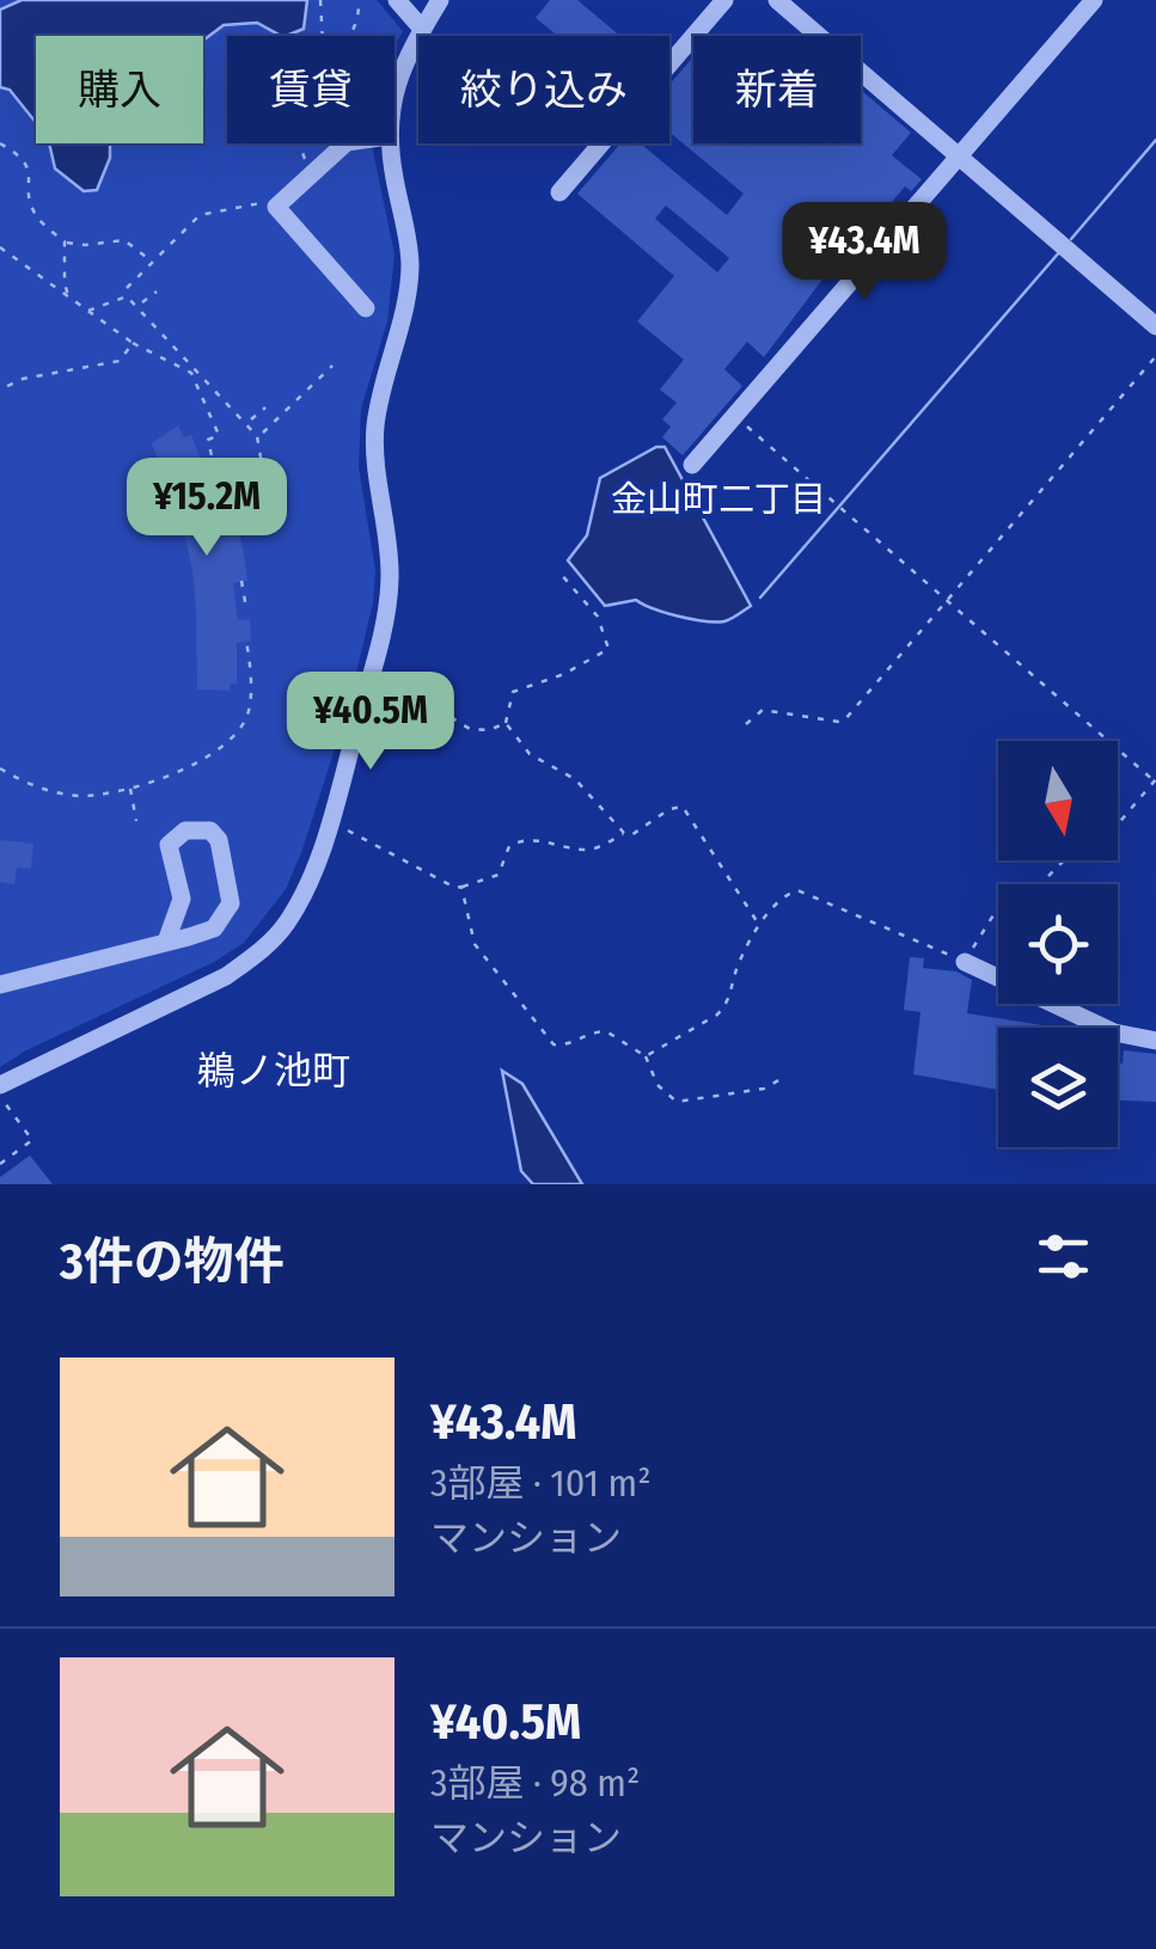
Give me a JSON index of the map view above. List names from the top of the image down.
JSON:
{
  "districts": ["金山町二丁目", "鵜ノ池町"],
  "north": "bottom",
  "page": {
    "chip": [
      "購入",
      "賃貸",
      "絞り込み",
      "新着"
    ],
    "price": ["¥43.4M", "¥15.2M", "¥40.5M"],
    "heading": "3件の物件",
    "list": [
      {
        "name": "¥43.4M",
        "note": "3部屋 · 101 m² · マンション"
      },
      {
        "name": "¥40.5M",
        "note": "3部屋 · 98 m² · マンション"
      }
    ]
  }
}
